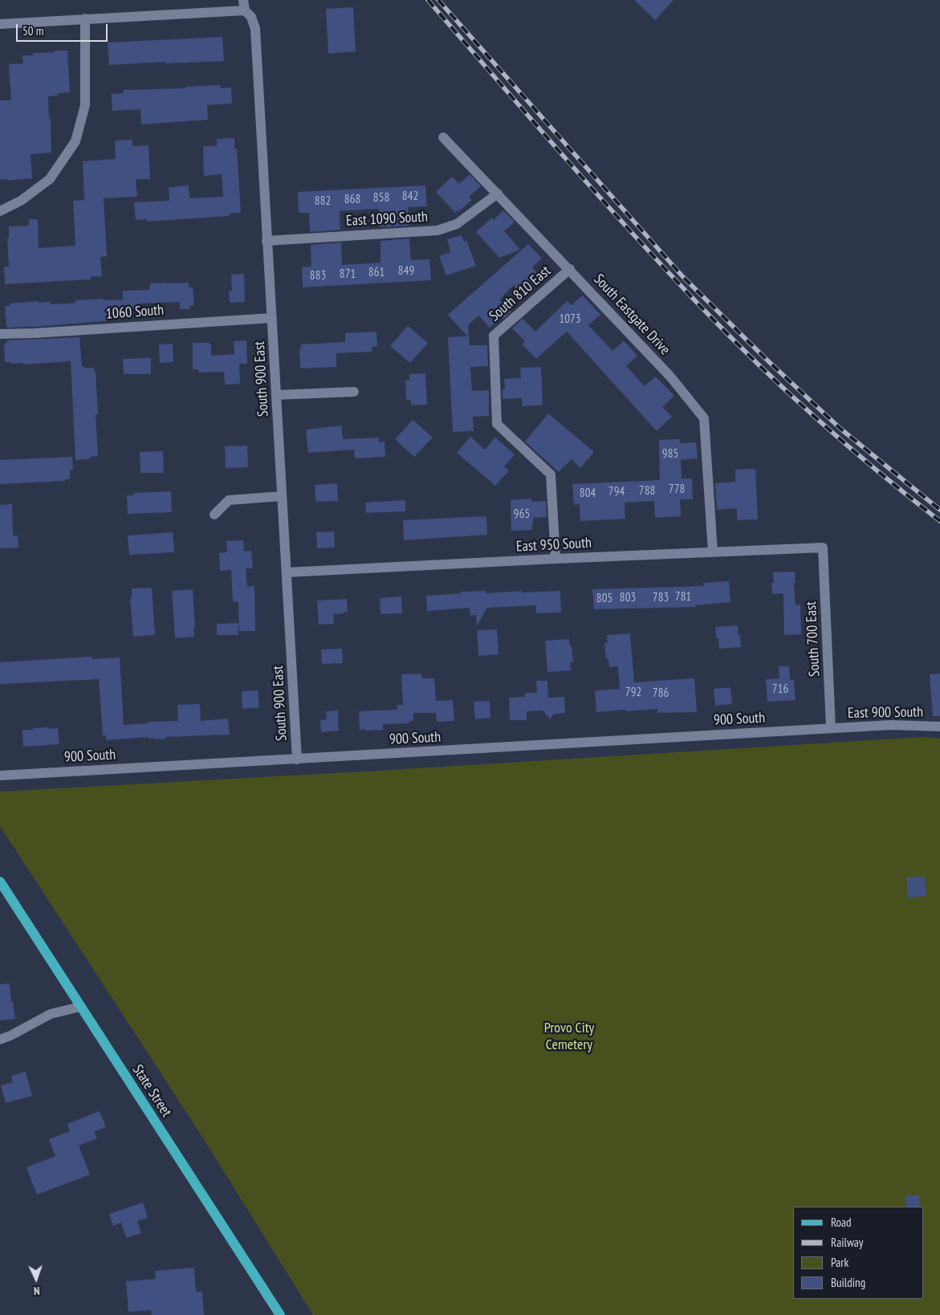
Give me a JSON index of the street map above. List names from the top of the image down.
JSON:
{
  "streets": {
    "main road": ["State Street"],
    "street": [
      "East 1090 South",
      "South 810 East",
      "1060 South",
      "South Eastgate Drive",
      "South 900 East",
      "East 950 South",
      "South 700 East",
      "East 900 South",
      "900 South"
    ]
  },
  "crossings": [
    ["East 1090 South", "South Eastgate Drive"],
    ["East 1090 South", "South 900 East"],
    ["South 810 East", "South Eastgate Drive"],
    ["South 810 East", "East 950 South"],
    ["1060 South", "South 900 East"],
    ["South Eastgate Drive", "East 950 South"],
    ["South 900 East", "East 950 South"],
    ["South 900 East", "900 South"],
    ["East 950 South", "South 700 East"],
    ["South 700 East", "East 900 South"],
    ["South 700 East", "900 South"],
    ["East 900 South", "900 South"]
  ],
  "parks": ["Provo City Cemetery"],
  "house_numbers": [
    "842",
    "858",
    "868",
    "882",
    "849",
    "861",
    "871",
    "883",
    "1073",
    "985",
    "778",
    "788",
    "794",
    "804",
    "965",
    "781",
    "803",
    "783",
    "805",
    "716",
    "792",
    "786"
  ],
  "legend": [
    "Road",
    "Railway",
    "Park",
    "Building"
  ],
  "scale_bar": "50 m",
  "north": "bottom"
}
